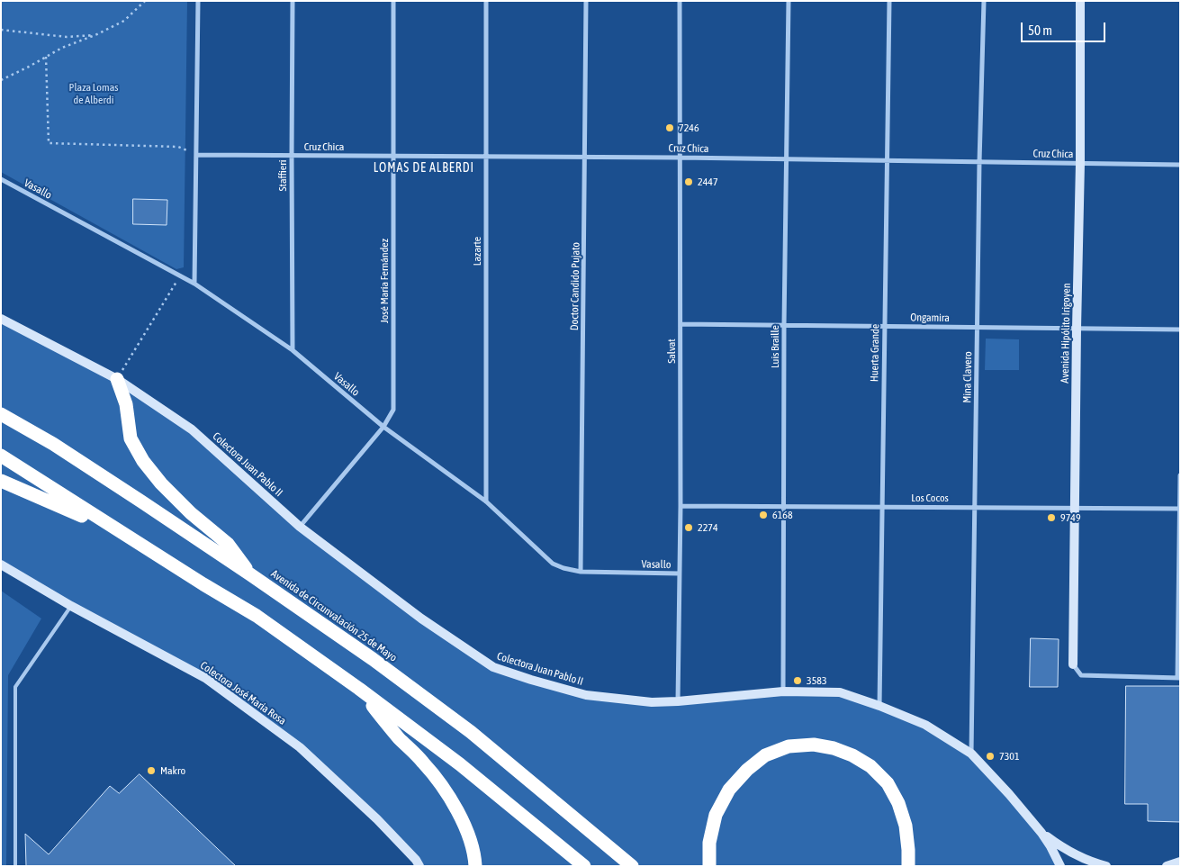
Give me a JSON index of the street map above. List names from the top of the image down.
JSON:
{
  "streets": {
    "highway": ["Avenida de Circunvalación 25 de Mayo"],
    "main road": ["Avenida Hipólito Irigoyen", "Colectora Juan Pablo II", "Colectora José María Rosa"],
    "street": [
      "Cruz Chica",
      "Staffieri",
      "Vasallo",
      "Lazarte",
      "José María Fernández",
      "Doctor Candido Pujato",
      "Ongamira",
      "Luis Braille",
      "Salvat",
      "Huerta Grande",
      "Mina Clavero",
      "Los Cocos"
    ]
  },
  "crossings": [
    ["Cruz Chica", "Staffieri"],
    ["Cruz Chica", "Lazarte"],
    ["Cruz Chica", "José María Fernández"],
    ["Cruz Chica", "Doctor Candido Pujato"],
    ["Cruz Chica", "Avenida Hipólito Irigoyen"],
    ["Cruz Chica", "Luis Braille"],
    ["Cruz Chica", "Salvat"],
    ["Cruz Chica", "Huerta Grande"],
    ["Cruz Chica", "Mina Clavero"],
    ["Staffieri", "Vasallo"],
    ["Vasallo", "Lazarte"],
    ["Vasallo", "José María Fernández"],
    ["Vasallo", "Doctor Candido Pujato"],
    ["Vasallo", "Salvat"],
    ["José María Fernández", "Colectora Juan Pablo II"],
    ["Ongamira", "Avenida Hipólito Irigoyen"],
    ["Ongamira", "Luis Braille"],
    ["Ongamira", "Salvat"],
    ["Ongamira", "Huerta Grande"],
    ["Ongamira", "Mina Clavero"],
    ["Avenida Hipólito Irigoyen", "Los Cocos"],
    ["Luis Braille", "Colectora Juan Pablo II"],
    ["Luis Braille", "Los Cocos"],
    ["Salvat", "Colectora Juan Pablo II"],
    ["Salvat", "Los Cocos"],
    ["Huerta Grande", "Colectora Juan Pablo II"],
    ["Huerta Grande", "Los Cocos"],
    ["Mina Clavero", "Colectora Juan Pablo II"],
    ["Mina Clavero", "Los Cocos"]
  ],
  "districts": ["LOMAS DE ALBERDI"],
  "parks": ["Plaza Lomas de Alberdi"],
  "places": [
    "7246",
    "2447",
    "6168",
    "9749",
    "2274",
    "3583",
    "7301",
    "Makro"
  ],
  "scale_bar": "50 m"
}
